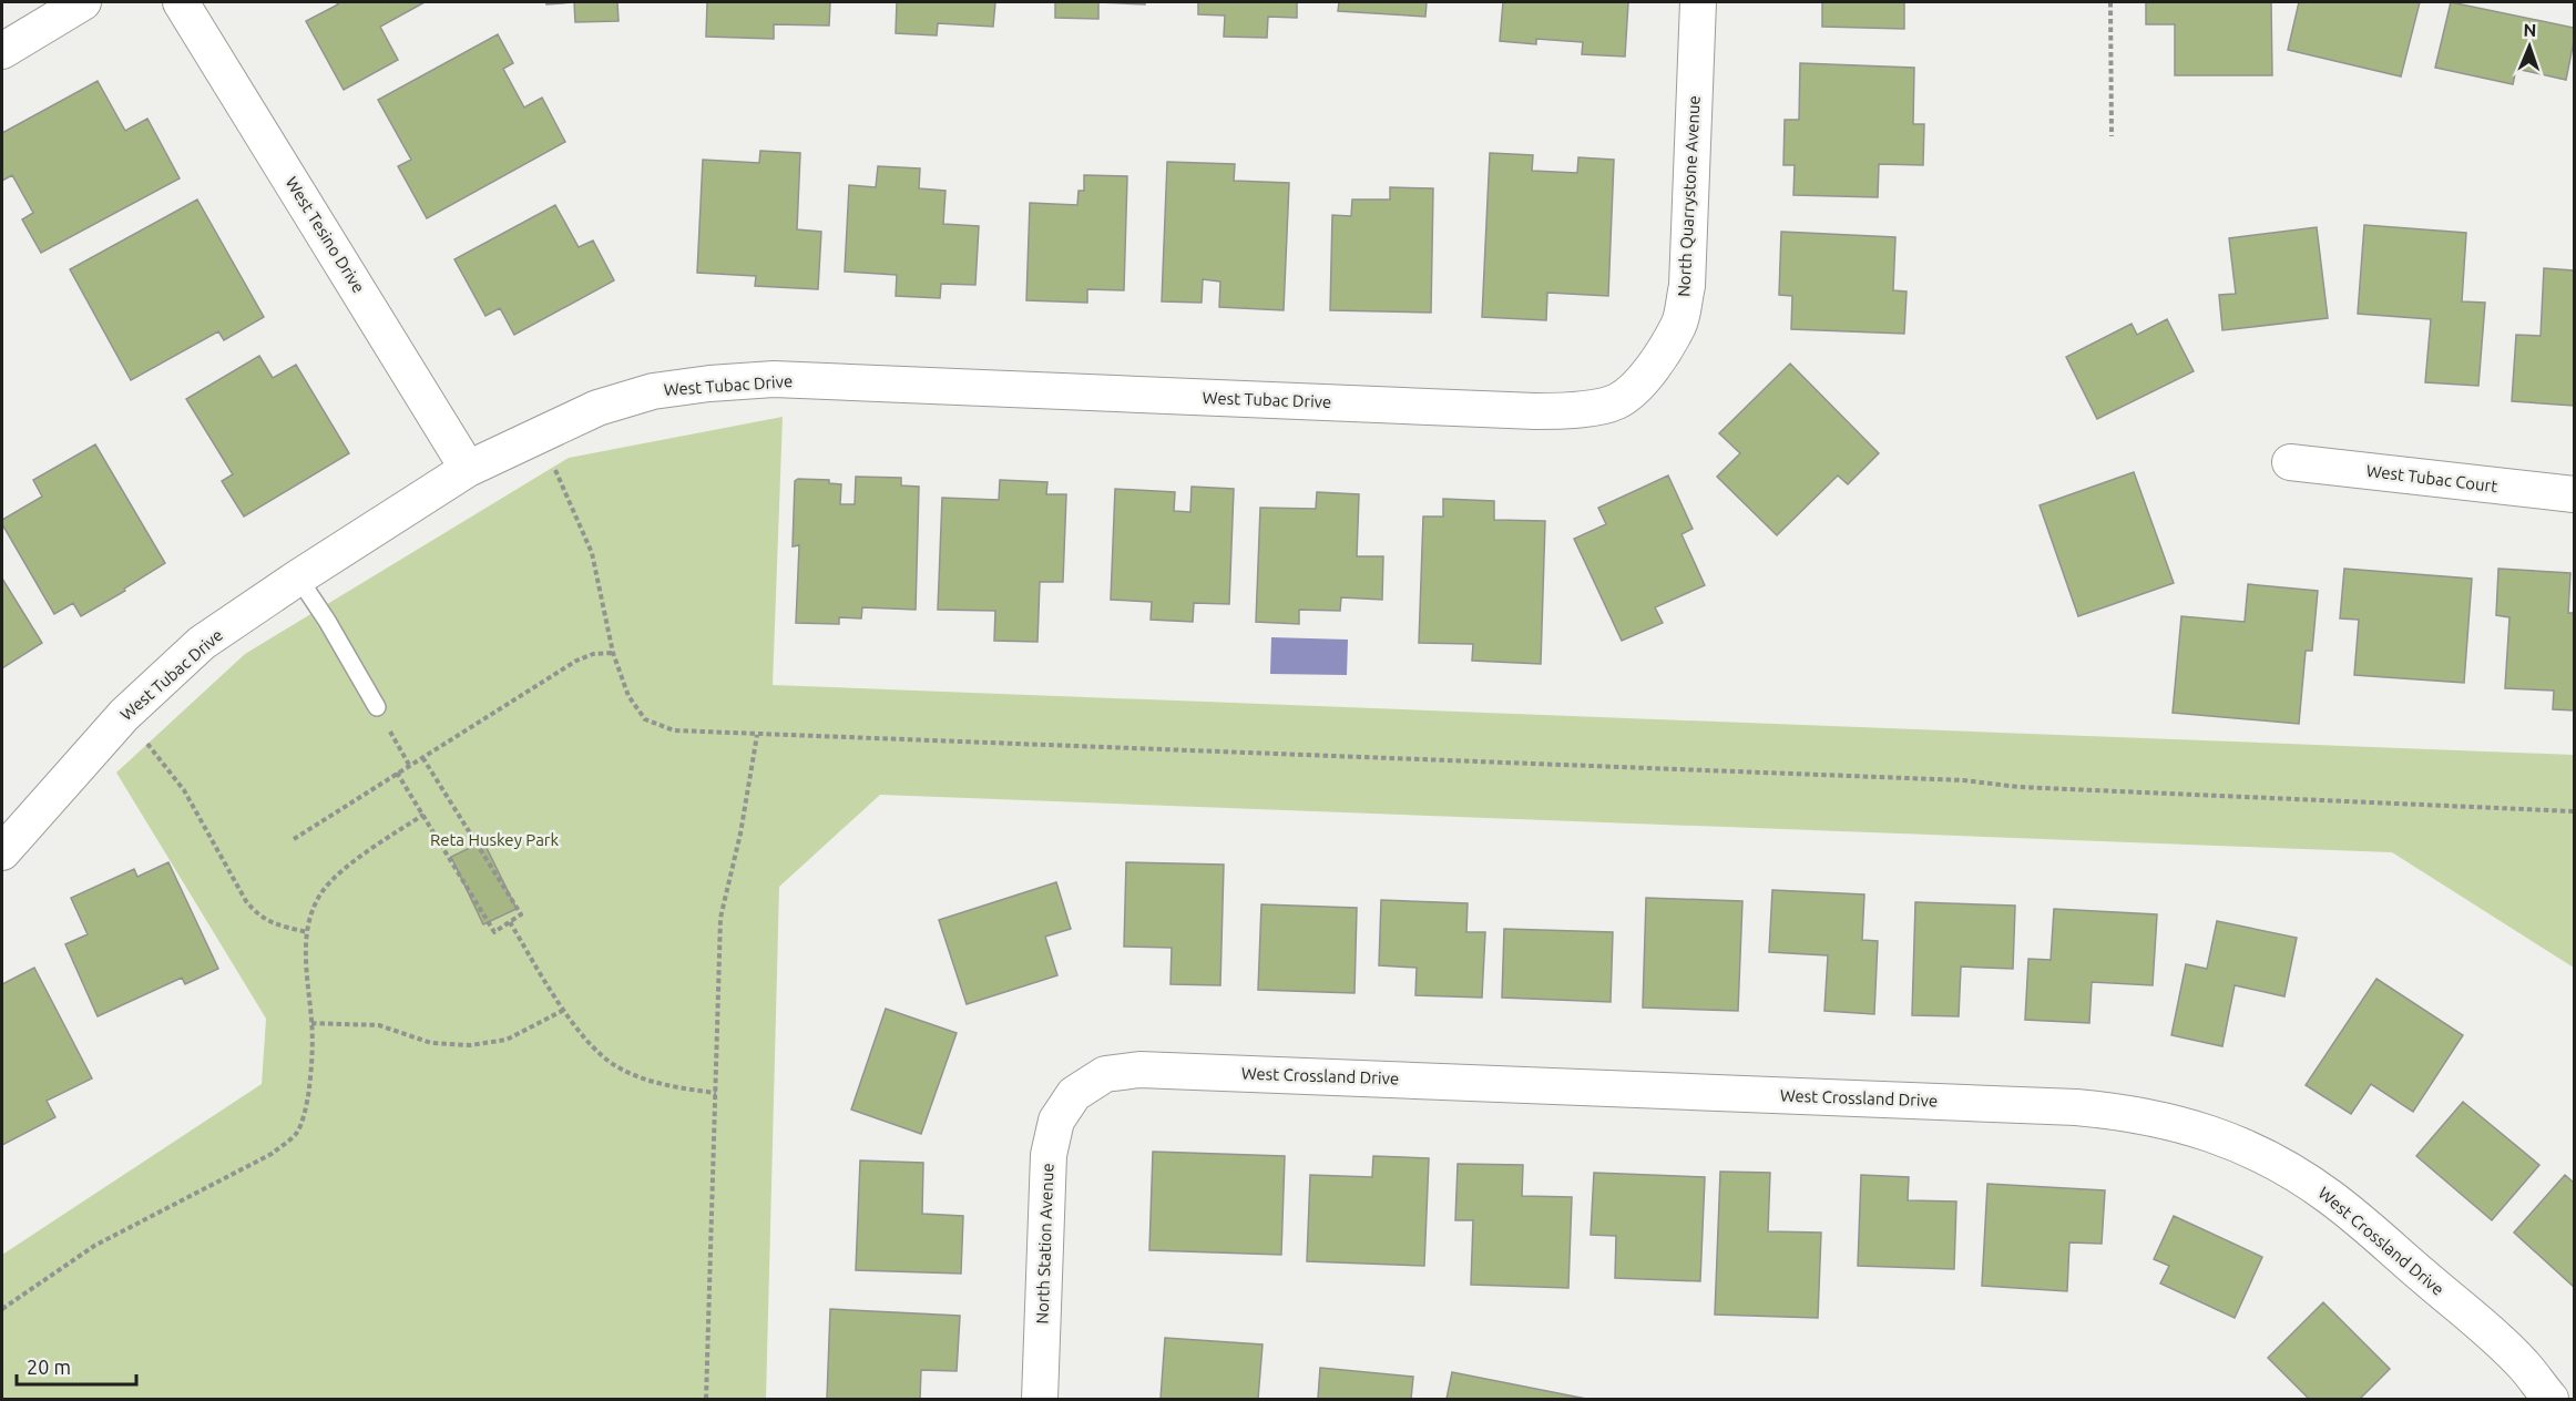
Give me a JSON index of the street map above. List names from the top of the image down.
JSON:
{
  "streets": {
    "street": [
      "North Quarrystone Avenue",
      "West Tesino Drive",
      "West Tubac Drive",
      "West Tubac Court",
      "West Crossland Drive",
      "North Station Avenue"
    ]
  },
  "crossings": [
    ["North Quarrystone Avenue", "West Tubac Drive"],
    ["West Tesino Drive", "West Tubac Drive"],
    ["West Crossland Drive", "North Station Avenue"]
  ],
  "parks": ["Reta Huskey Park"],
  "scale_bar": "20 m",
  "north": "top"
}
